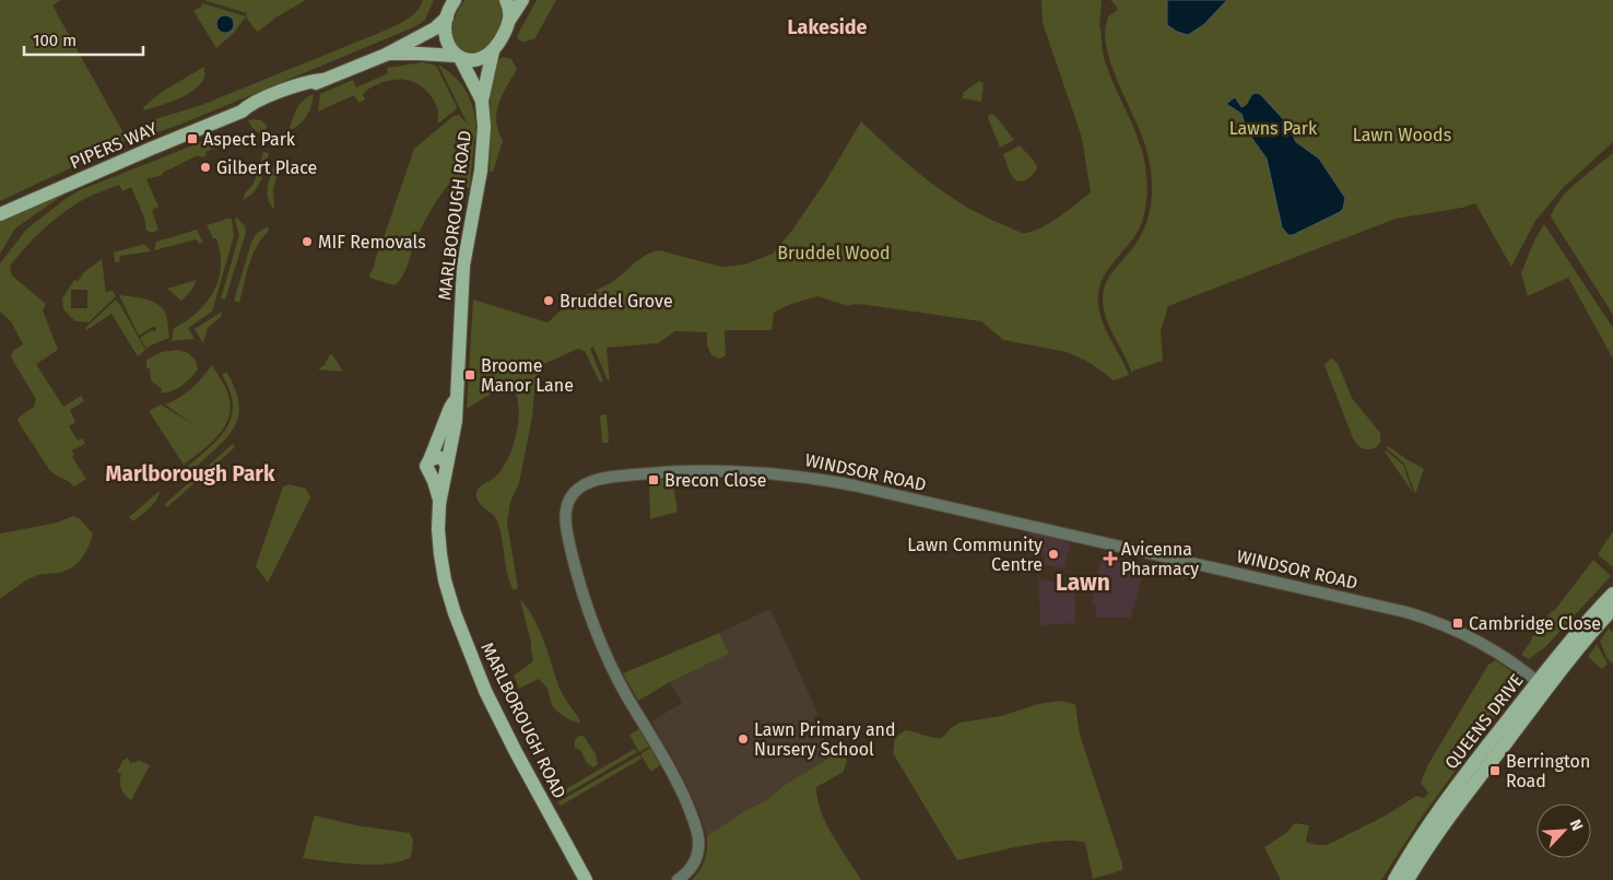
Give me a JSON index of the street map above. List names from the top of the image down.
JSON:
{
  "streets": {
    "main road": ["PIPERS WAY", "MARLBOROUGH ROAD", "QUEENS DRIVE"],
    "street": ["WINDSOR ROAD"]
  },
  "crossings": [
    ["PIPERS WAY", "MARLBOROUGH ROAD"],
    ["WINDSOR ROAD", "QUEENS DRIVE"]
  ],
  "districts": ["Lakeside", "Marlborough Park", "Lawn"],
  "parks": ["Lawns Park", "Lawn Woods", "Bruddel Wood"],
  "places": {
    "transit": [
      "Aspect Park",
      "Broome Manor Lane",
      "Brecon Close",
      "Cambridge Close",
      "Berrington Road"
    ],
    "other": [
      "Gilbert Place",
      "MIF Removals",
      "Bruddel Grove",
      "Lawn Community Centre",
      "Lawn Primary and Nursery School"
    ],
    "health": ["Avicenna Pharmacy"]
  },
  "scale_bar": "100 m",
  "north": "top right"
}
